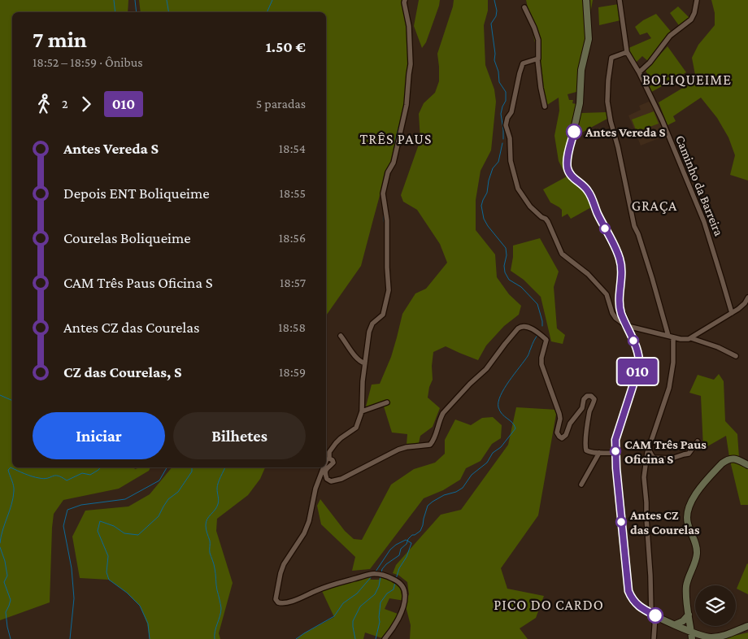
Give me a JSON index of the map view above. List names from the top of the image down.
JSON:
{
  "streets": {
    "street": ["Caminho da Barreira"]
  },
  "districts": [
    "BOLIQUEIME",
    "TRÊS PAUS",
    "GRAÇA",
    "PICO DO CARDO"
  ],
  "places": ["Antes Vereda S", "CAM Três Paus Oficina S", "Antes CZ das Courelas"],
  "lines": ["bus line 010"],
  "page": {
    "on_map": "010",
    "heading": ["7 min", "18:52 – 18:59 · Ônibus", "1.50 €"],
    "legs": ["2", "010", "5 paradas"],
    "list": [
      {
        "name": "Antes Vereda S",
        "value": "18:54"
      },
      {
        "name": "Depois ENT Boliqueime",
        "value": "18:55"
      },
      {
        "name": "Courelas Boliqueime",
        "value": "18:56"
      },
      {
        "name": "CAM Três Paus Oficina S",
        "value": "18:57"
      },
      {
        "name": "Antes CZ das Courelas",
        "value": "18:58"
      },
      {
        "name": "CZ das Courelas, S",
        "value": "18:59"
      }
    ],
    "buttons": ["Iniciar", "Bilhetes"]
  }
}
